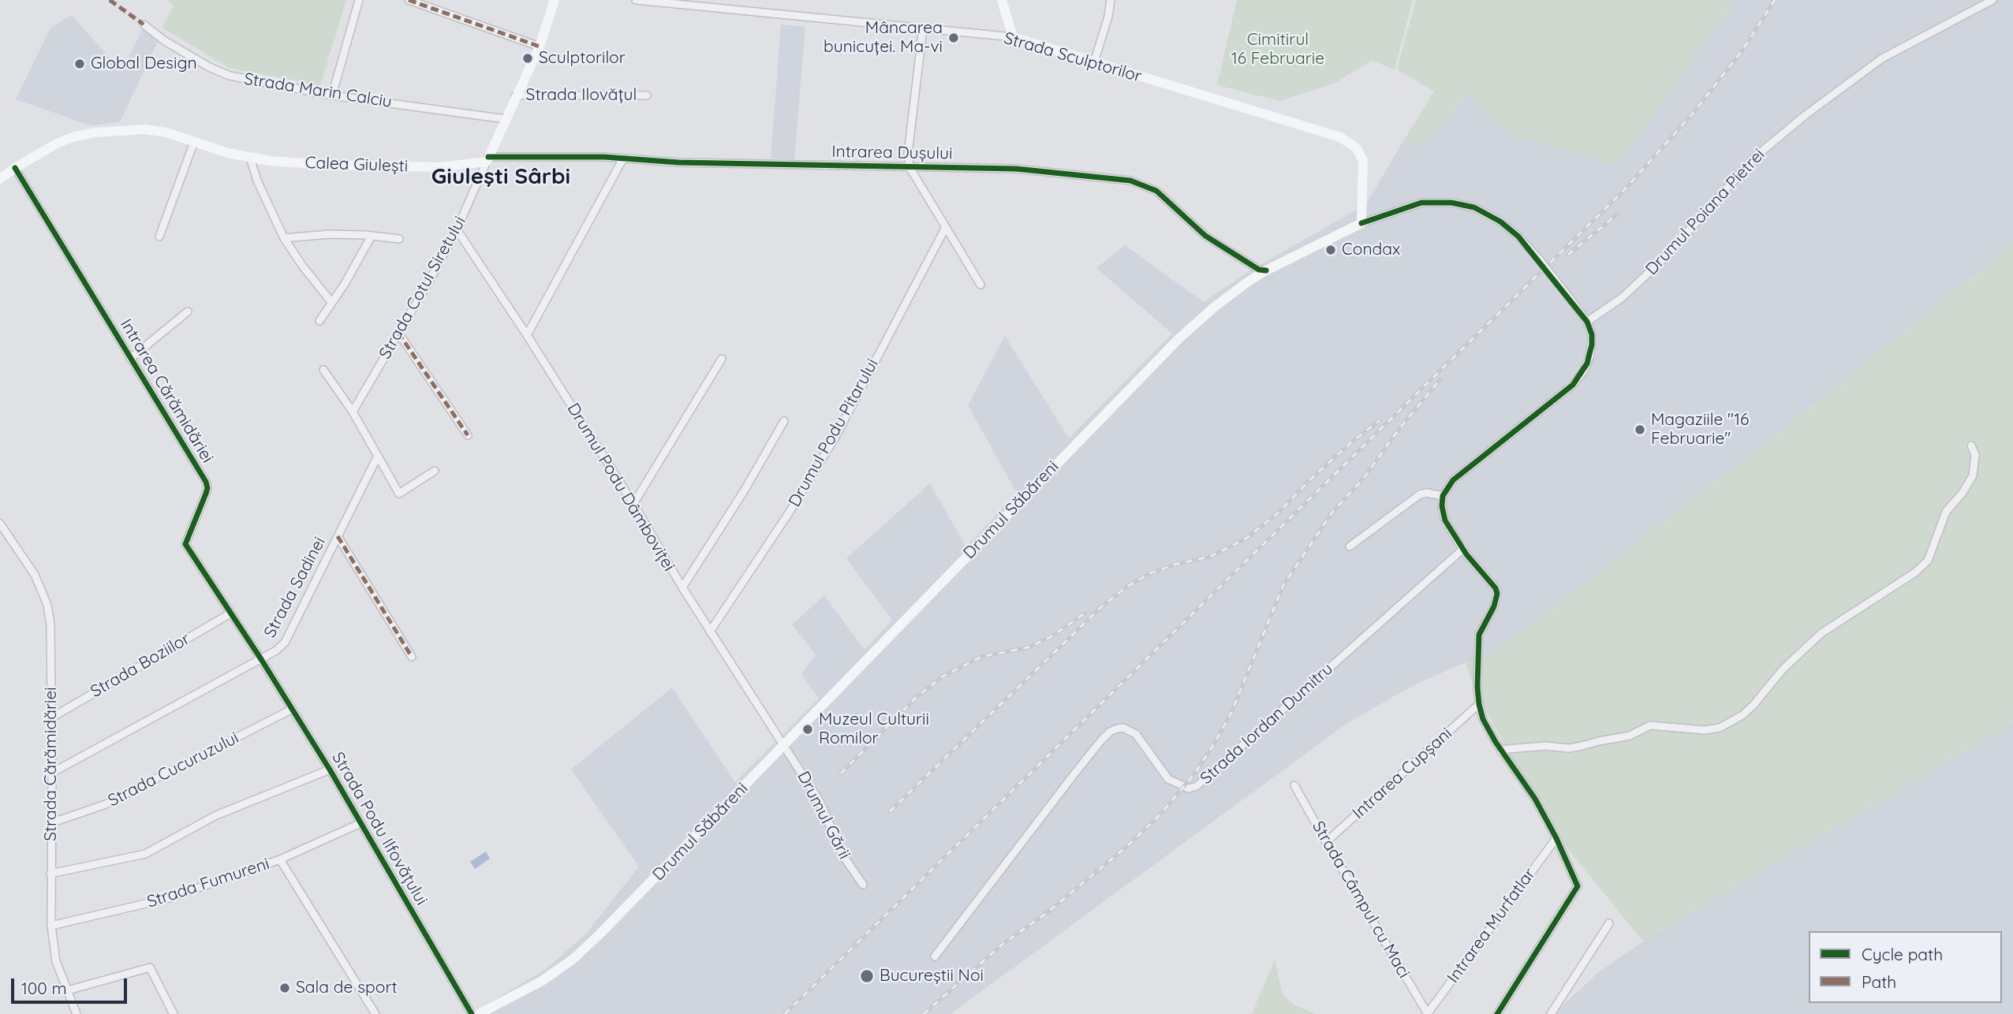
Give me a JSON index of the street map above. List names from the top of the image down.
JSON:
{
  "streets": {
    "main road": ["Strada Sculptorilor", "Calea Giulești", "Drumul Săbăreni"],
    "street": [
      "Strada Marin Calciu",
      "Strada Ilovățul",
      "Intrarea Dușului",
      "Drumul Poiana Pietrei",
      "Strada Cotul Siretului",
      "Intrarea Cărămidăriei",
      "Drumul Podu Pitarului",
      "Drumul Podu Dâmboviței",
      "Strada Sadinei",
      "Strada Boziilor",
      "Strada Iordan Dumitru",
      "Strada Cărămidăriei",
      "Strada Cucuruzului",
      "Intrarea Cupșani",
      "Drumul Gării",
      "Strada Podu Ilfovățului",
      "Strada Fumureni",
      "Strada Câmpul cu Maci",
      "Intrarea Murfatlar"
    ]
  },
  "crossings": [
    ["Strada Sculptorilor", "Drumul Săbăreni"],
    ["Intrarea Dușului", "Calea Giulești"],
    ["Intrarea Dușului", "Strada Cotul Siretului"],
    ["Intrarea Dușului", "Drumul Săbăreni"],
    ["Calea Giulești", "Strada Cotul Siretului"],
    ["Calea Giulești", "Intrarea Cărămidăriei"],
    ["Drumul Poiana Pietrei", "Drumul Săbăreni"],
    ["Strada Cotul Siretului", "Drumul Podu Dâmboviței"],
    ["Intrarea Cărămidăriei", "Strada Sadinei"],
    ["Intrarea Cărămidăriei", "Strada Boziilor"],
    ["Intrarea Cărămidăriei", "Strada Podu Ilfovățului"],
    ["Drumul Podu Pitarului", "Drumul Podu Dâmboviței"],
    ["Drumul Podu Dâmboviței", "Drumul Săbăreni"],
    ["Drumul Podu Dâmboviței", "Drumul Gării"],
    ["Drumul Săbăreni", "Drumul Gării"],
    ["Strada Sadinei", "Strada Cărămidăriei"],
    ["Strada Sadinei", "Strada Podu Ilfovățului"],
    ["Strada Boziilor", "Strada Cărămidăriei"],
    ["Strada Cărămidăriei", "Strada Cucuruzului"],
    ["Strada Cărămidăriei", "Strada Fumureni"],
    ["Strada Cucuruzului", "Strada Podu Ilfovățului"],
    ["Intrarea Cupșani", "Strada Câmpul cu Maci"],
    ["Strada Podu Ilfovățului", "Strada Fumureni"],
    ["Strada Câmpul cu Maci", "Intrarea Murfatlar"]
  ],
  "districts": ["Giuleşti Sârbi"],
  "parks": ["Cimitirul 16 Februarie"],
  "places": [
    "Mâncarea bunicuței. Ma-vi",
    "Sculptorilor",
    "Global Design",
    "Condax",
    "Magaziile \"16 Februarie\"",
    "Muzeul Culturii Romilor",
    "Bucureștii Noi",
    "Sala de sport"
  ],
  "legend": ["Cycle path", "Path"],
  "scale_bar": "100 m"
}
